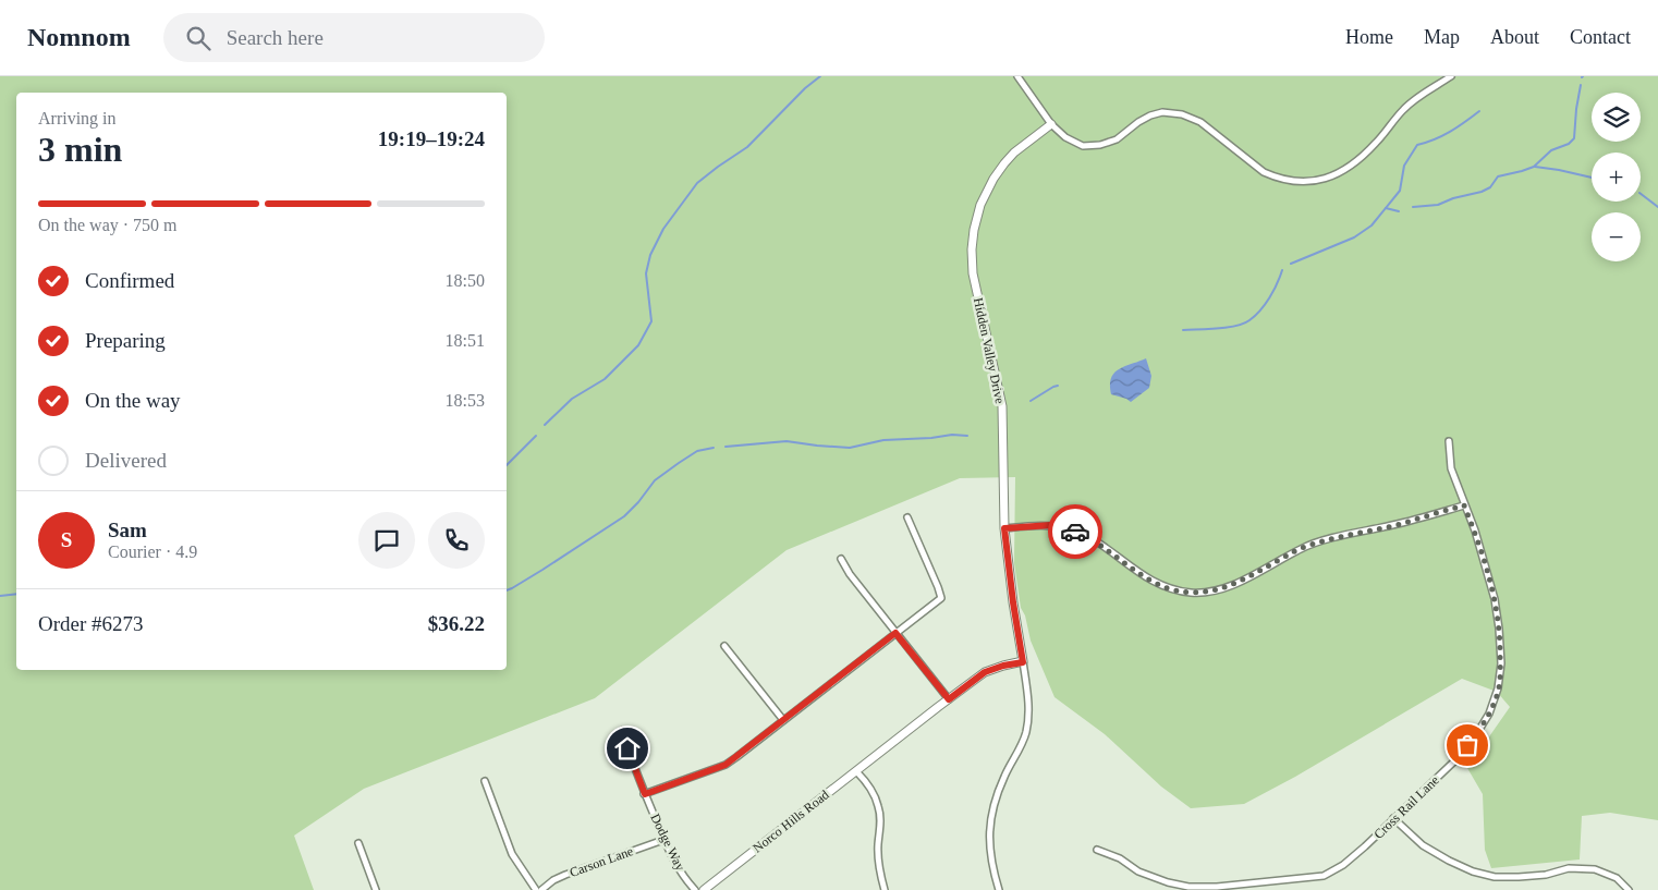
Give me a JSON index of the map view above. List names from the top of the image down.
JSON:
{
  "streets": {
    "street": [
      "Hidden Valley Drive",
      "Cross Rail Lane",
      "Norco Hills Road",
      "Dodge Way",
      "Carson Lane"
    ]
  },
  "crossings": [
    ["Dodge Way", "Carson Lane"]
  ],
  "page": {
    "header": "Nomnom",
    "search": "Search here",
    "nav": [
      "Home",
      "Map",
      "About",
      "Contact"
    ],
    "map_buttons": ["+", "−"],
    "heading": ["3 min", "Arriving in", "19:19–19:24"],
    "panel": [
      "Sam",
      "Courier · 4.9",
      "Order #6273",
      "$36.22"
    ],
    "bar": "On the way · 750 m",
    "list": [
      ["Confirmed", "18:50"],
      ["Preparing", "18:51"],
      ["On the way", "18:53"],
      "Delivered"
    ],
    "round": "S"
  }
}
